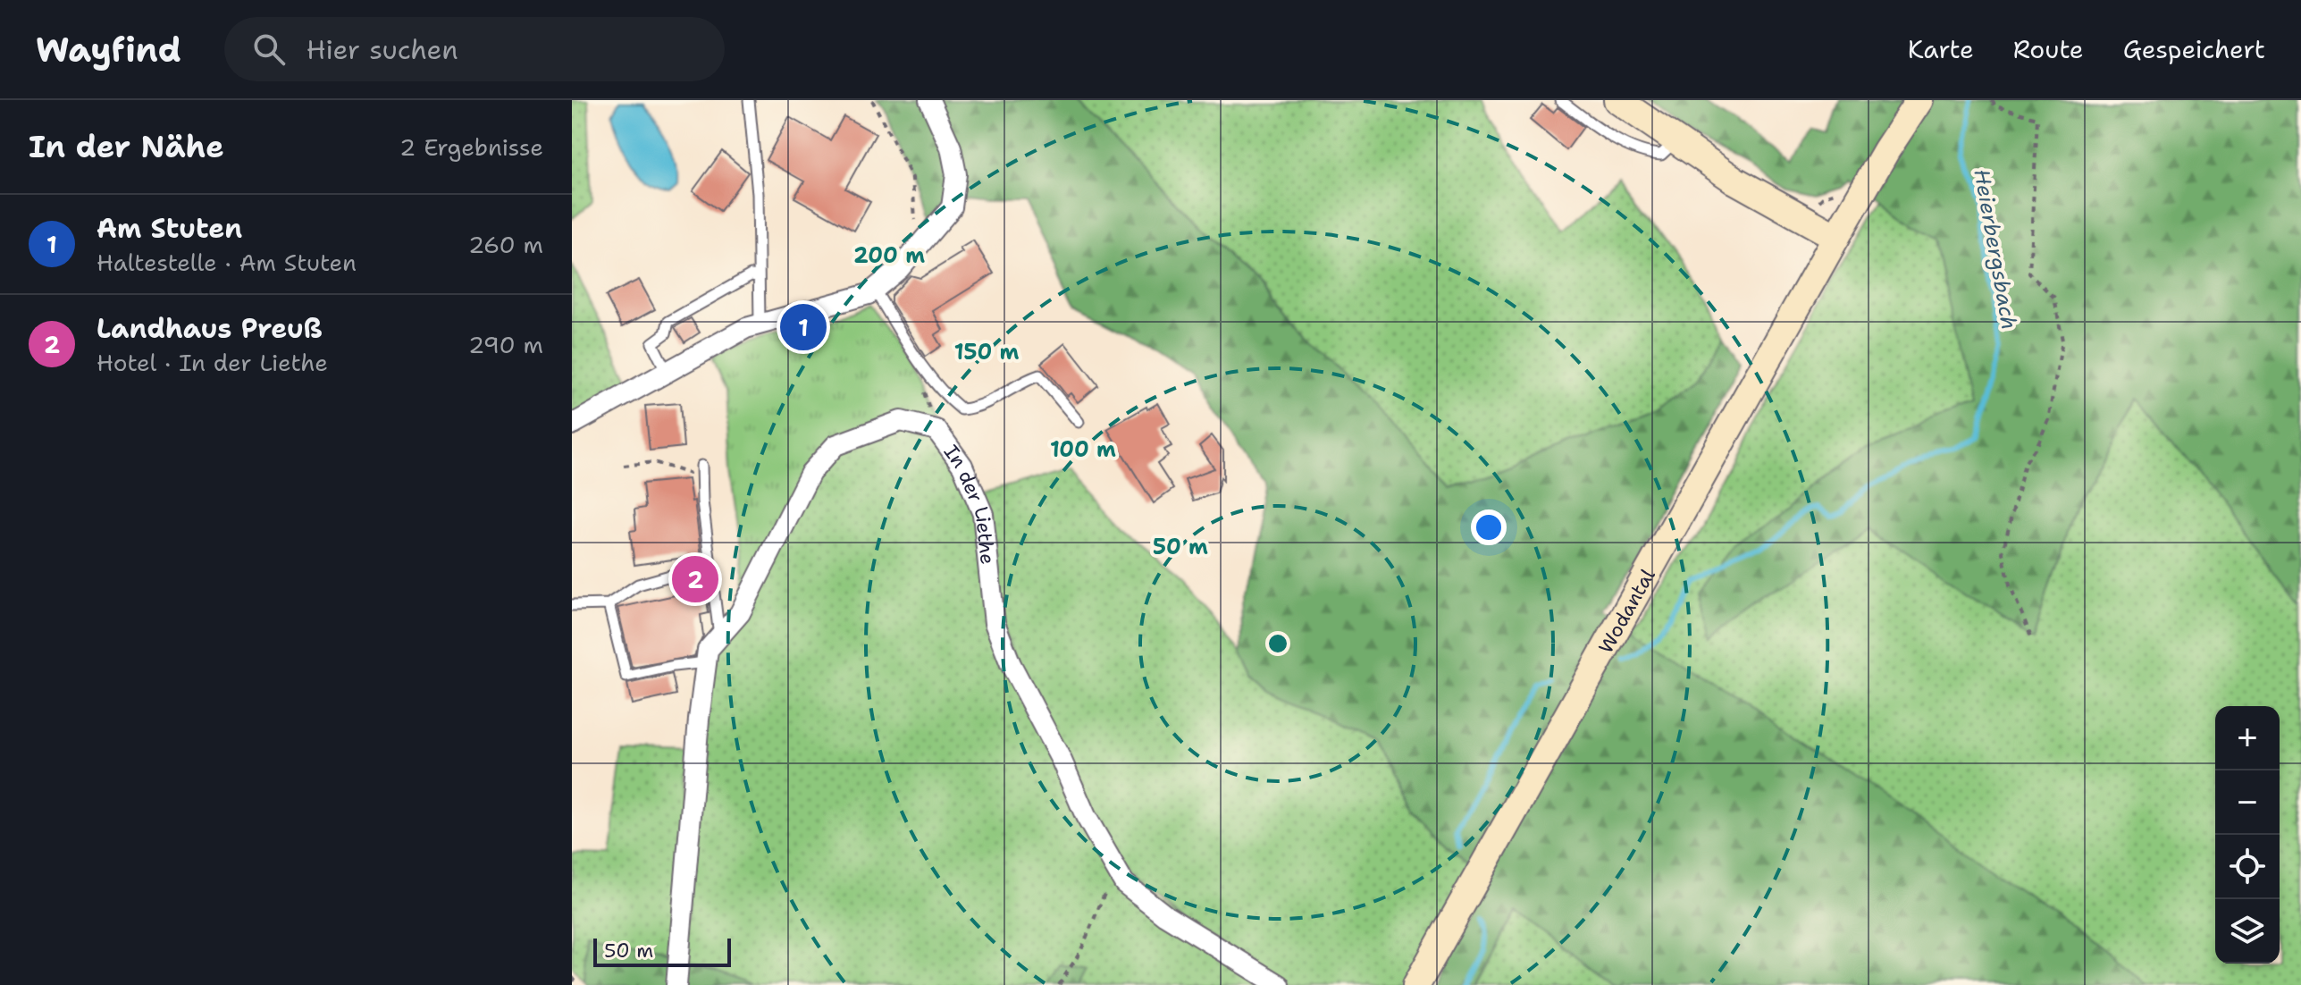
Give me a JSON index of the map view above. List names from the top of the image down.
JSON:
{
  "streets": {
    "main road": ["Wodantal"],
    "street": ["In der Liethe"]
  },
  "water": ["Heierbergsbach"],
  "scale_bar": "50 m",
  "page": {
    "header": "Wayfind",
    "search": "Hier suchen",
    "nav": ["Karte", "Route", "Gespeichert"],
    "heading": ["In der Nähe", "2 Ergebnisse"],
    "list": [
      {
        "mark": "1",
        "name": "Am Stuten",
        "note": "Haltestelle · Am Stuten",
        "value": "260 m"
      },
      {
        "mark": "2",
        "name": "Landhaus Preuß",
        "note": "Hotel · In der Liethe",
        "value": "290 m"
      }
    ],
    "pins": ["1", "2"],
    "map_buttons": ["+", "−"],
    "scale": "50 m"
  },
  "rings": [
    "200 m",
    "150 m",
    "100 m",
    "50 m"
  ]
}
